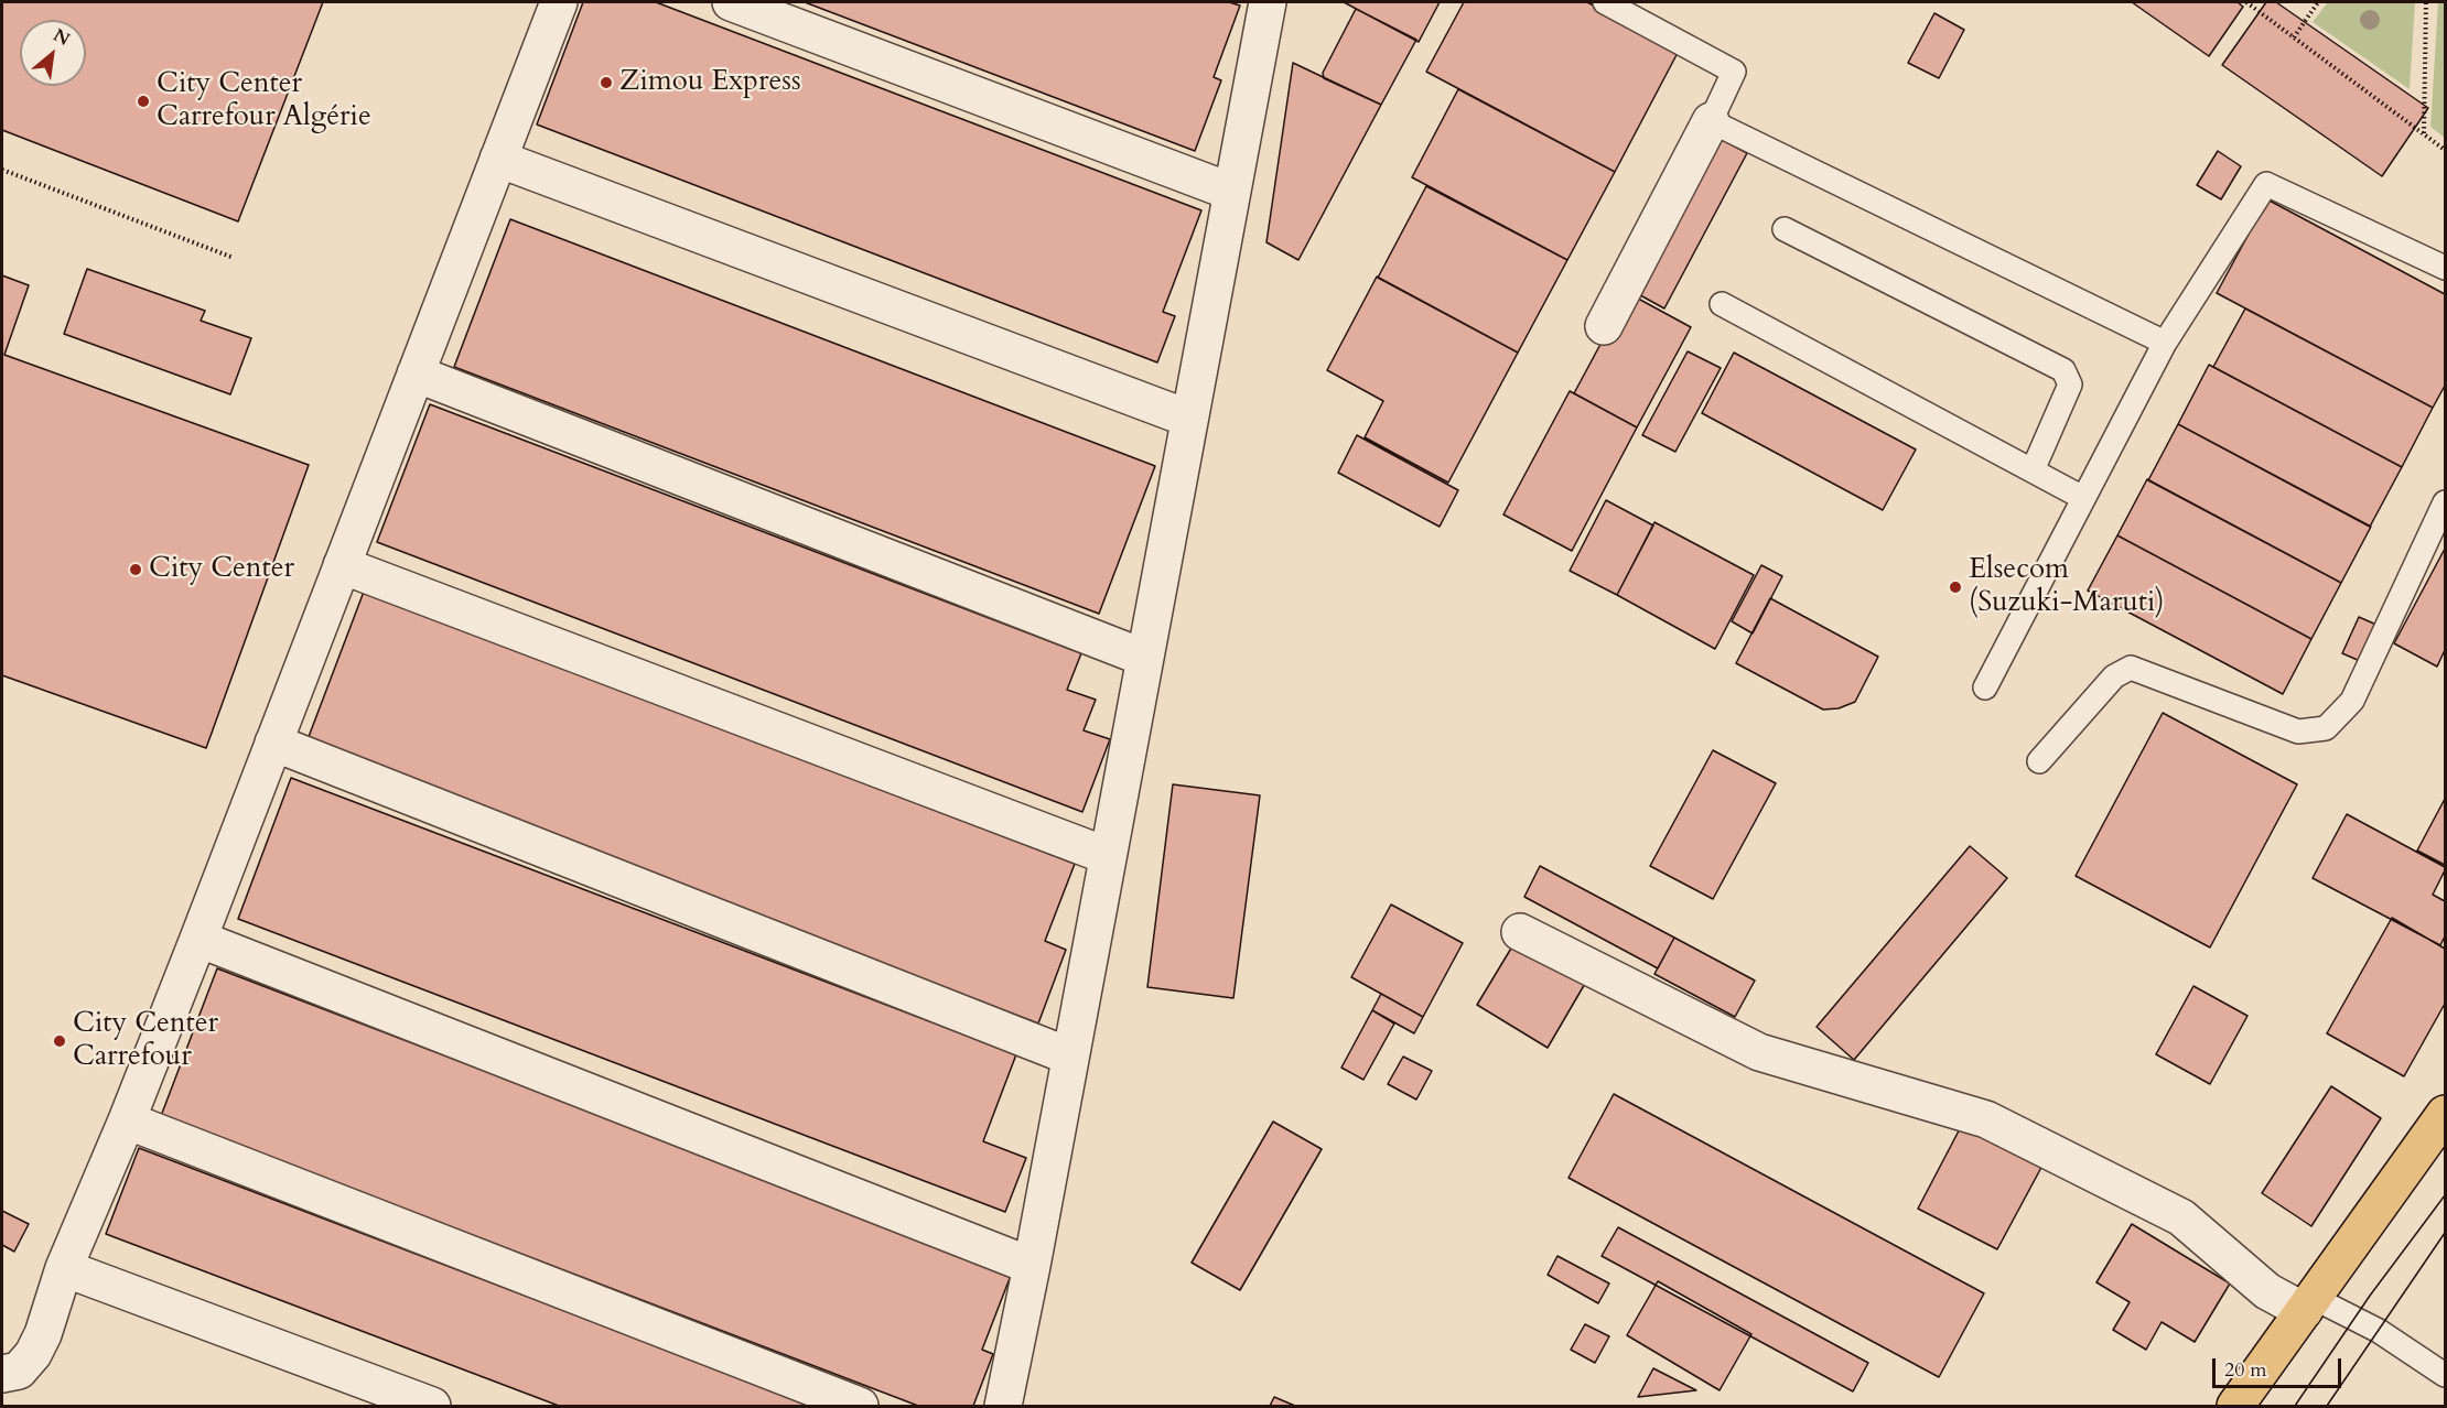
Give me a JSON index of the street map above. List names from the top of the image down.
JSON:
{
  "places": [
    "Zimou Express",
    "City Center Carrefour Algérie",
    "City Center",
    "Elsecom (Suzuki-Maruti)",
    "City Center Carrefour"
  ],
  "scale_bar": "20 m",
  "north": "top right"
}
